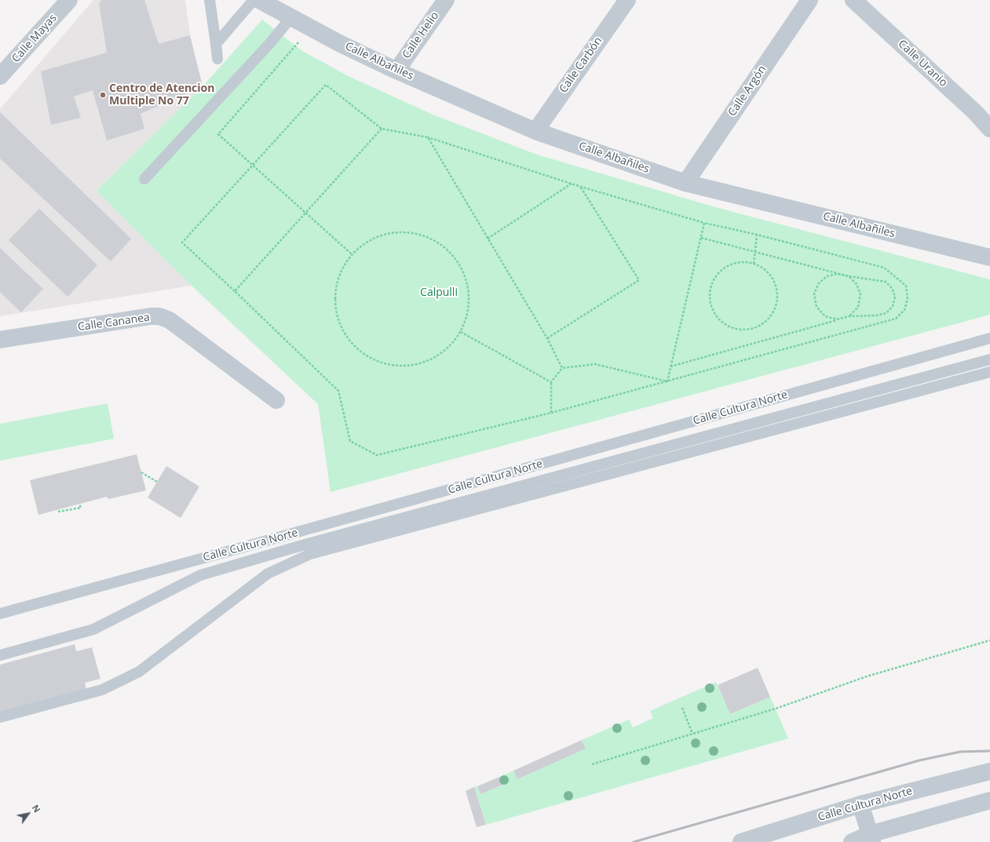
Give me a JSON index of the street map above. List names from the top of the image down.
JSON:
{
  "streets": {
    "street": [
      "Calle Helio",
      "Calle Mayas",
      "Calle Albañiles",
      "Calle Uranio",
      "Calle Carbón",
      "Calle Argón",
      "Calle Cananea",
      "Calle Cultura Norte"
    ]
  },
  "crossings": [
    ["Calle Helio", "Calle Albañiles"],
    ["Calle Albañiles", "Calle Carbón"],
    ["Calle Albañiles", "Calle Argón"]
  ],
  "parks": ["Calpulli"],
  "places": ["Centro de Atencion Multiple No 77"],
  "north": "top right"
}
